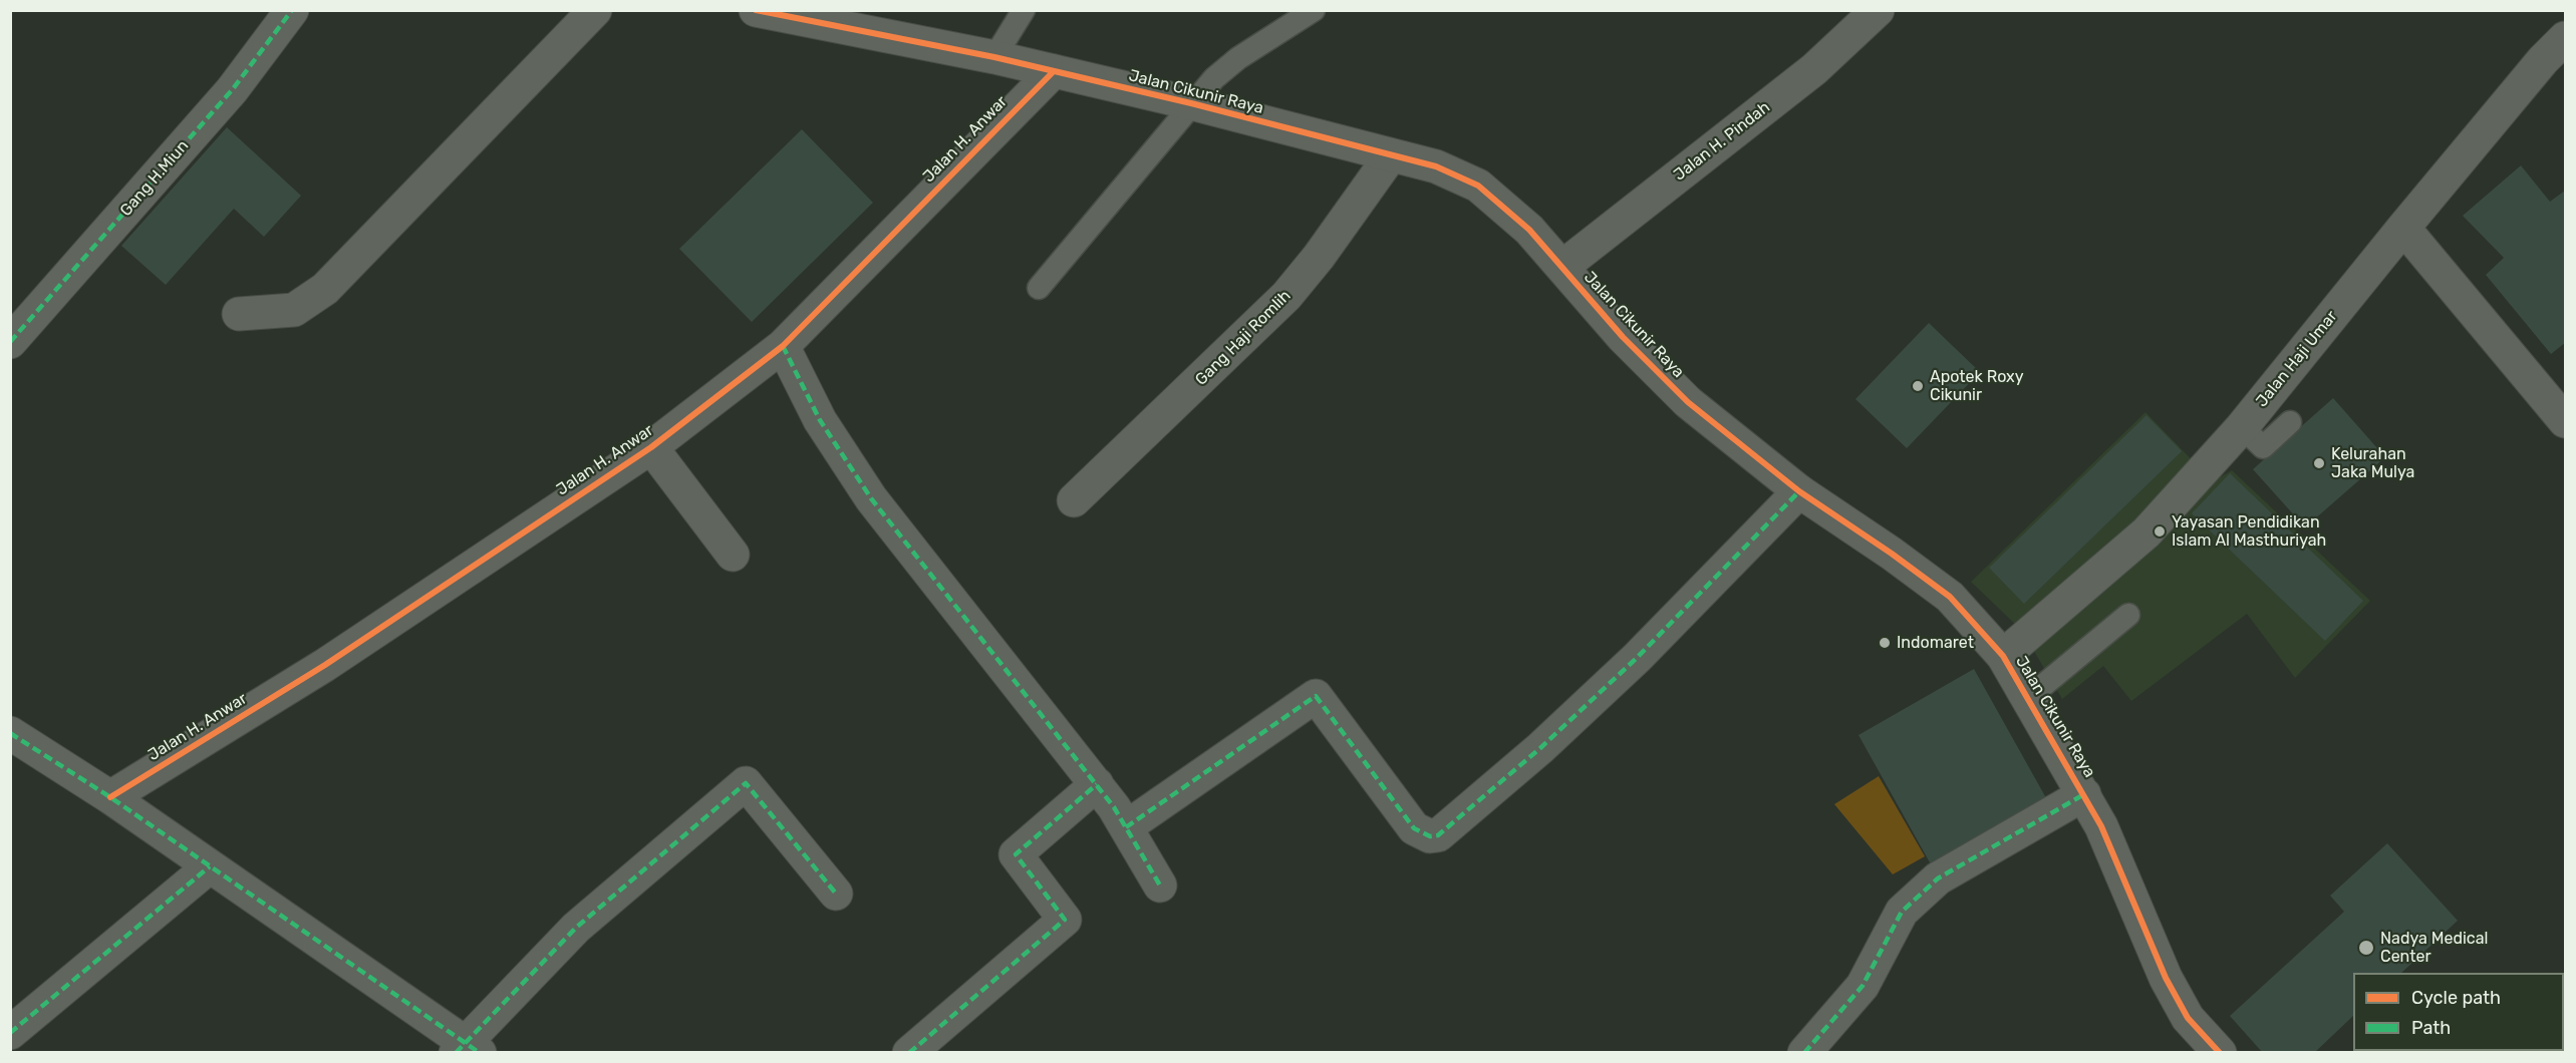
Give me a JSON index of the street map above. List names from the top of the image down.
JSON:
{
  "streets": {
    "street": [
      "Jalan Cikunir Raya",
      "Jalan H. Anwar",
      "Jalan H. Pindah",
      "Gang H.Miun",
      "Gang Haji Romlih",
      "Jalan Haji Umar"
    ]
  },
  "crossings": [
    ["Jalan Cikunir Raya", "Jalan H. Anwar"],
    ["Jalan Cikunir Raya", "Jalan H. Pindah"],
    ["Jalan Cikunir Raya", "Gang Haji Romlih"],
    ["Jalan Cikunir Raya", "Jalan Haji Umar"]
  ],
  "places": [
    "Apotek Roxy Cikunir",
    "Kelurahan Jaka Mulya",
    "Yayasan Pendidikan Islam Al Masthuriyah",
    "Indomaret",
    "Nadya Medical Center"
  ],
  "legend": ["Cycle path", "Path"]
}
